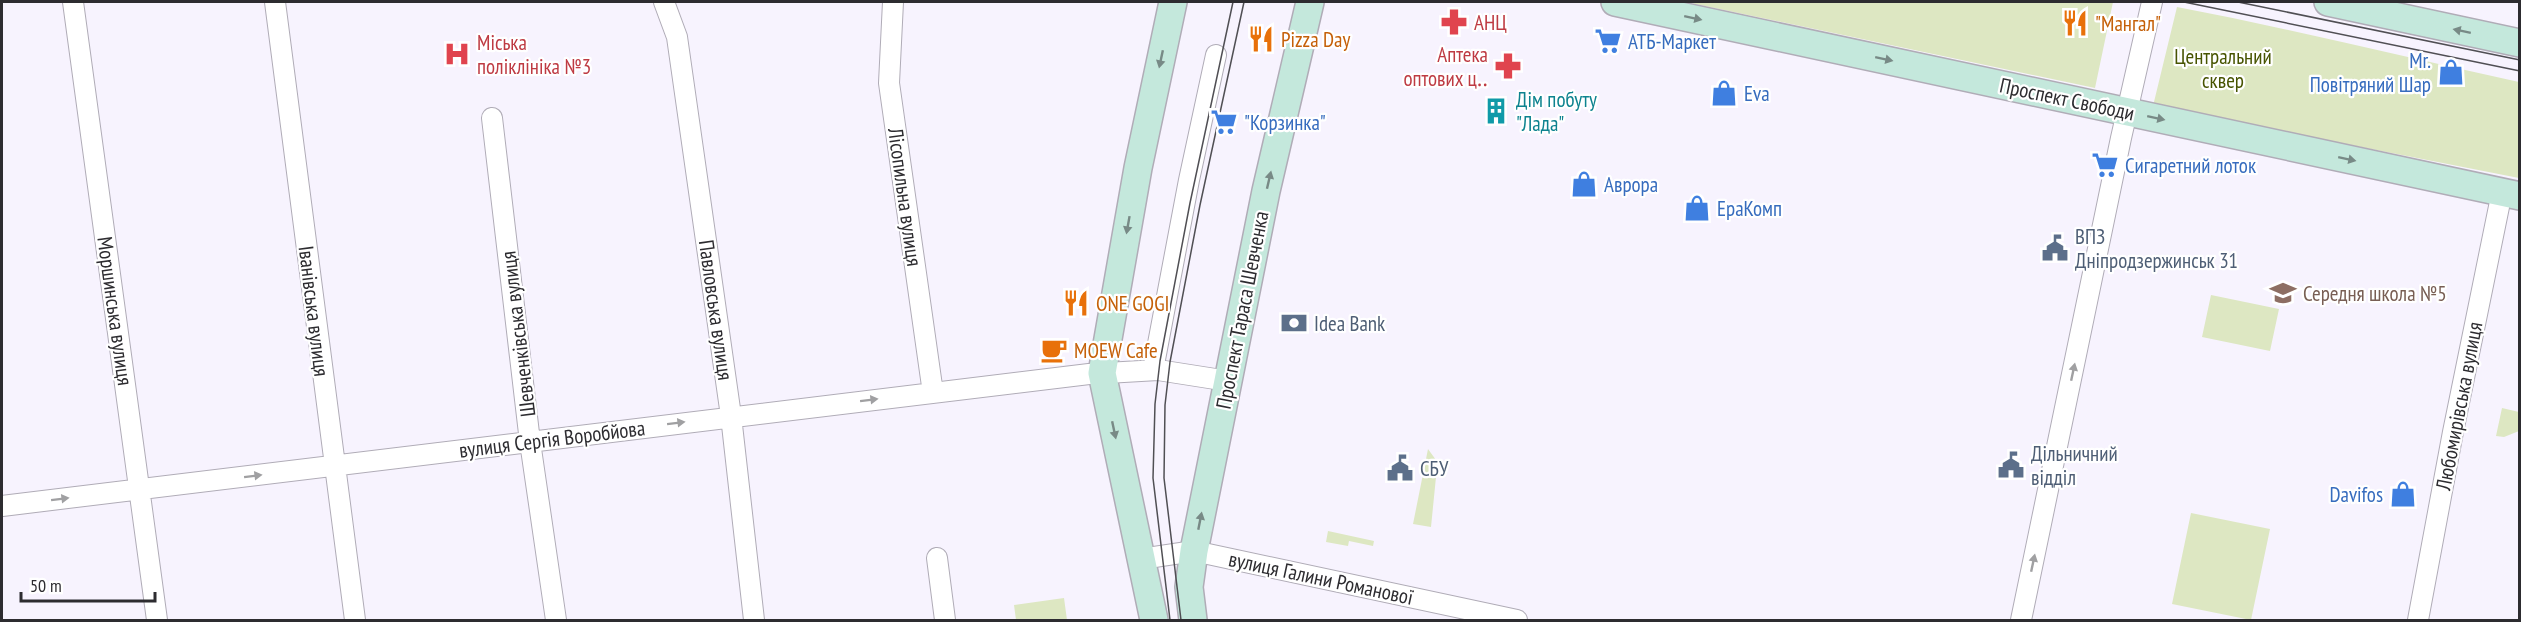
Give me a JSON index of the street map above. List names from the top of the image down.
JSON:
{
  "streets": {
    "main road": ["Проспект Свободи", "Проспект Тараса Шевченка"],
    "street": [
      "Лісопильна вулиця",
      "Павловська вулиця",
      "Моршинська вулиця",
      "Іванівська вулиця",
      "Шевченківська вулиця",
      "Любомирівська вулиця",
      "вулиця Сергія Воробйова",
      "вулиця Галини Романової"
    ]
  },
  "crossings": [
    ["Проспект Свободи", "Любомирівська вулиця"],
    ["Лісопильна вулиця", "вулиця Сергія Воробйова"],
    ["Павловська вулиця", "вулиця Сергія Воробйова"],
    ["Проспект Тараса Шевченка", "вулиця Сергія Воробйова"],
    ["Проспект Тараса Шевченка", "вулиця Галини Романової"],
    ["Моршинська вулиця", "вулиця Сергія Воробйова"],
    ["Іванівська вулиця", "вулиця Сергія Воробйова"],
    ["Шевченківська вулиця", "вулиця Сергія Воробйова"]
  ],
  "one_way": ["Проспект Свободи", "вулиця Сергія Воробйова"],
  "parks": ["Центральний сквер"],
  "places": {
    "pharmacy": ["АНЦ", "Аптека оптових ц‥"],
    "restaurant": ["\"Мангал\"", "Pizza Day", "ONE GOGI"],
    "supermarket": ["АТБ-Маркет", "\"Корзинка\"", "Сигаретний лоток"],
    "hospital": ["Міська поліклініка №3"],
    "shop": [
      "Mr. Повітряний Шар",
      "Eva",
      "Аврора",
      "ЕраКомп",
      "Davifos"
    ],
    "building": ["Дім побуту \"Лада\""],
    "public building": ["ВПЗ Дніпродзержинськ 31", "Дільничний відділ", "СБУ"],
    "school or university": ["Середня школа №5"],
    "bank": ["Idea Bank"],
    "cafe": ["MOEW Cafe"]
  },
  "scale_bar": "50 m"
}
